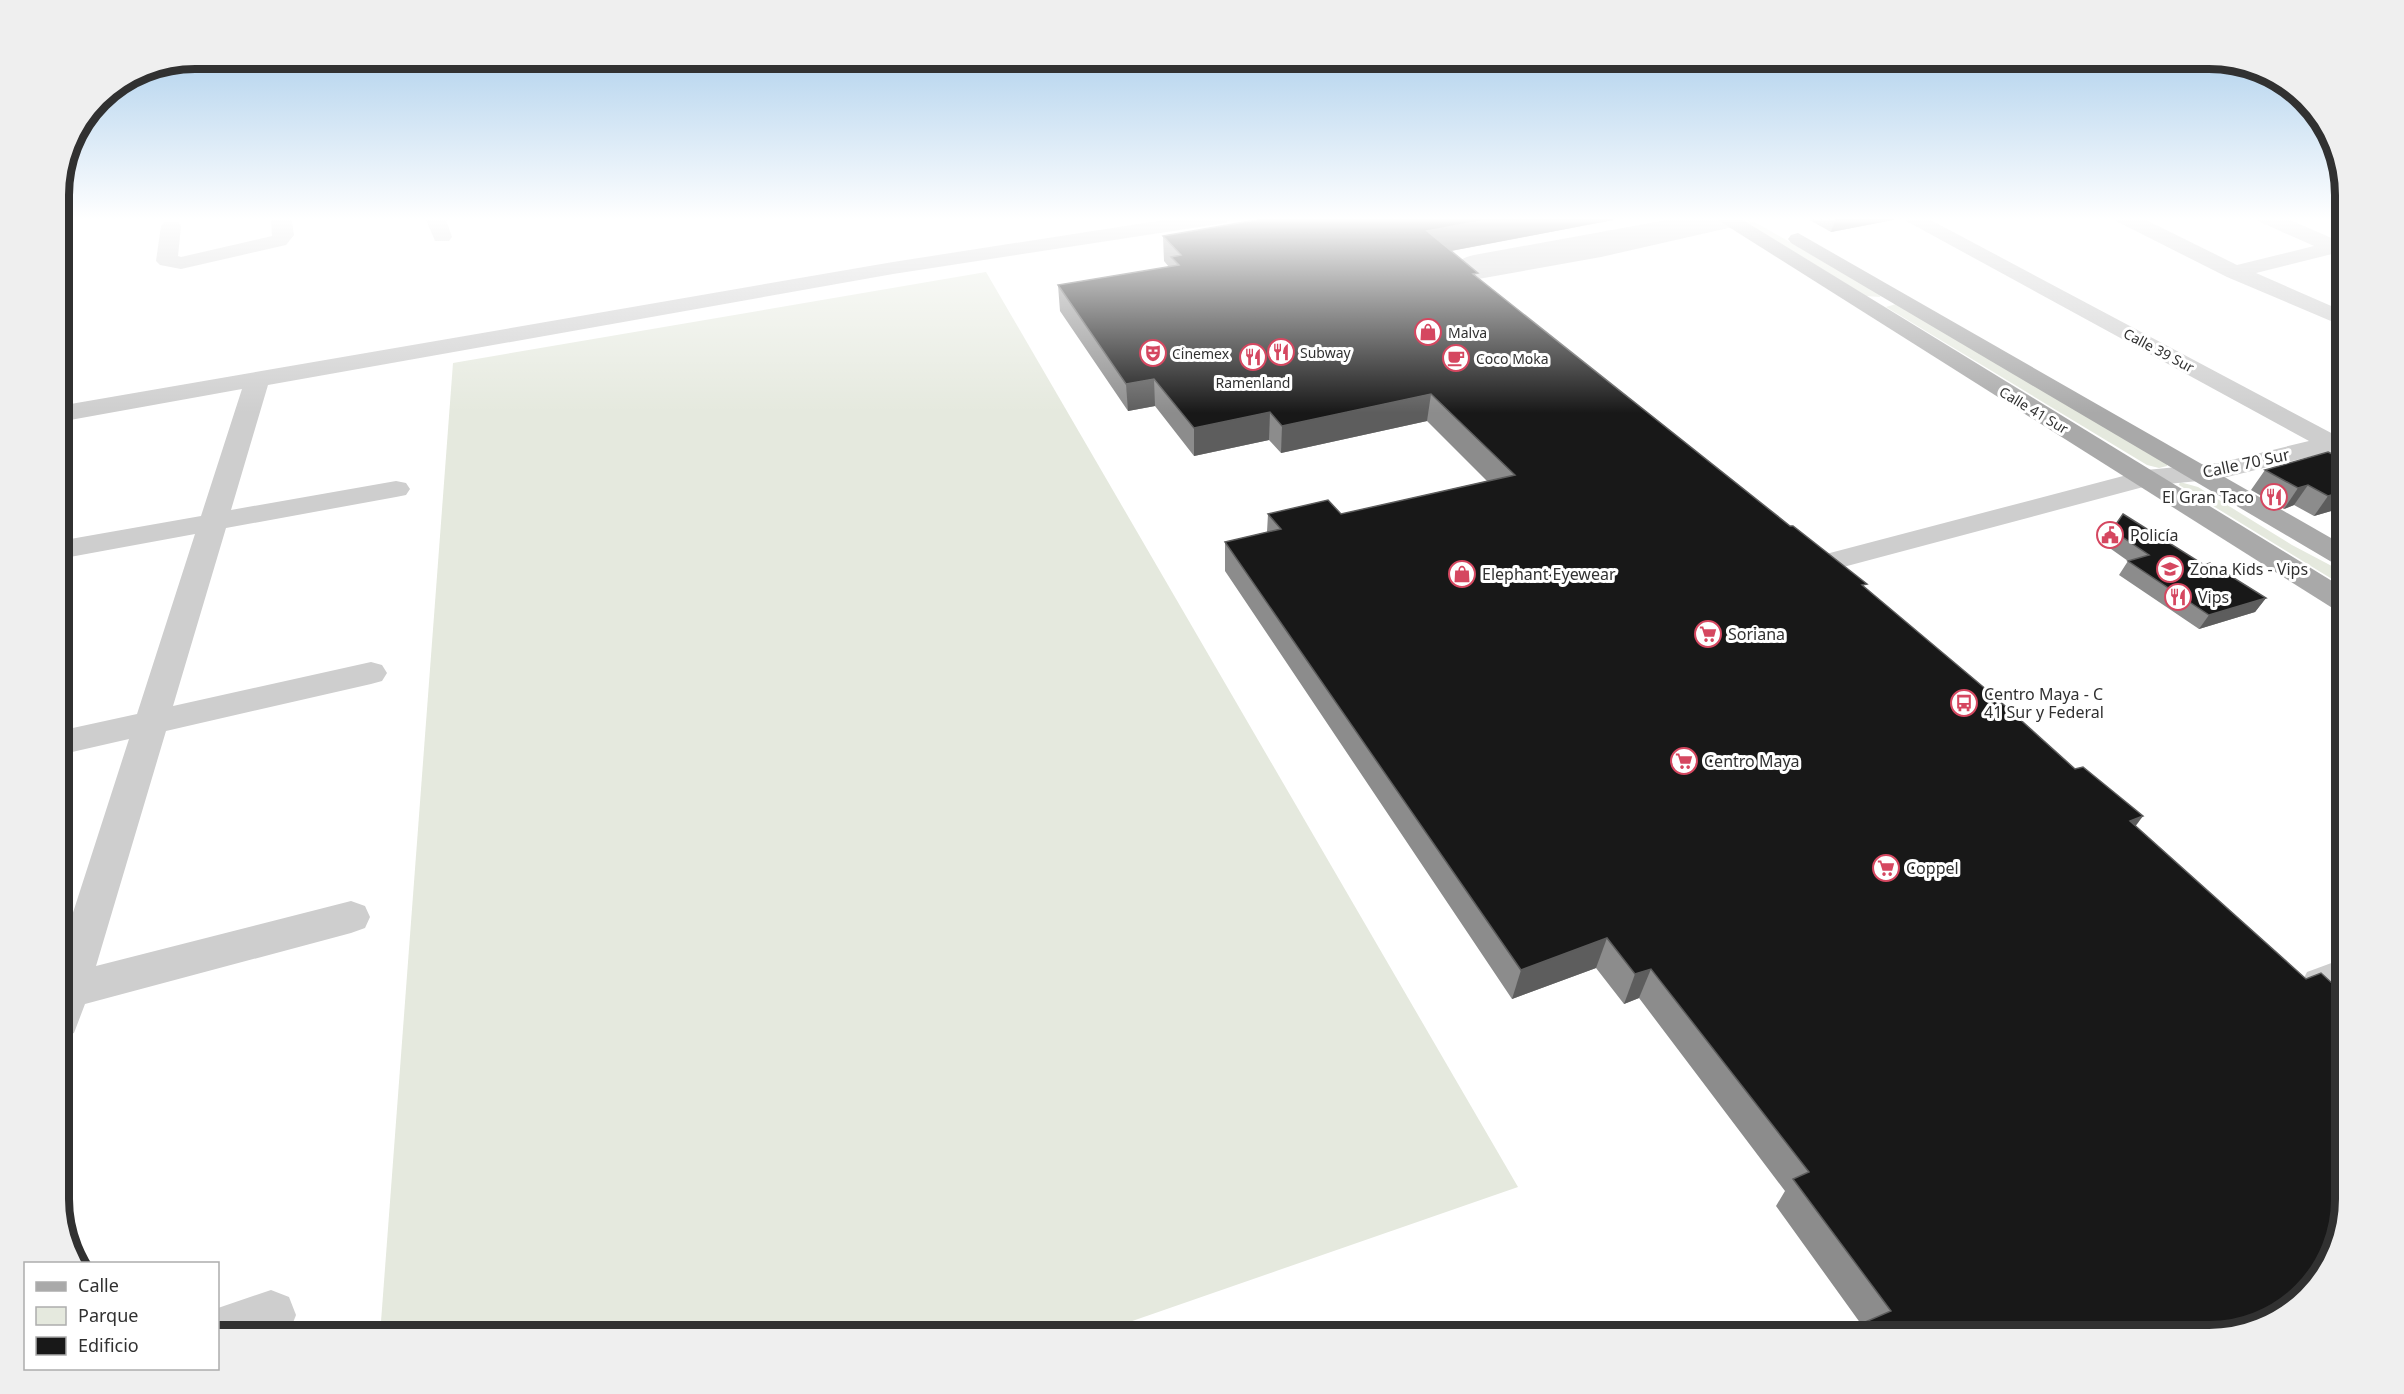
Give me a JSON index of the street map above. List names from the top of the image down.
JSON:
{
  "streets": {
    "main road": ["Calle 41 Sur"],
    "street": ["Calle 39 Sur", "Calle 70 Sur"]
  },
  "crossings": [
    ["Calle 41 Sur", "Calle 70 Sur"]
  ],
  "places": {
    "shop": ["Malva", "Elephant Eyewear"],
    "restaurant": [
      "Subway",
      "Ramenland",
      "El Gran Taco",
      "Vips"
    ],
    "theatre": ["Cinemex"],
    "cafe": ["Coco Moka"],
    "public building": ["Policía"],
    "school or university": ["Zona Kids - Vips"],
    "supermarket": ["Soriana", "Centro Maya", "Coppel"],
    "bus stop": ["Centro Maya - C 41 Sur y Federal"]
  },
  "legend": ["Calle", "Parque", "Edificio"]
}
